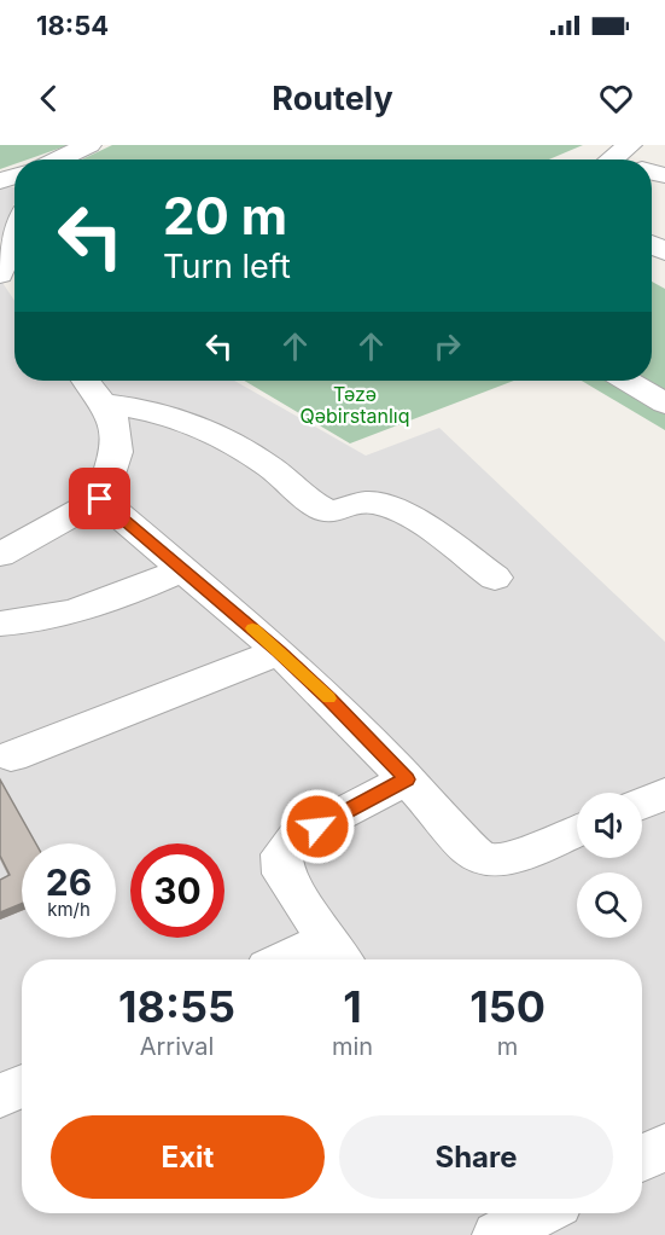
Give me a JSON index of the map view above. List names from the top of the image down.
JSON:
{
  "parks": ["Təzə Qəbirstanlıq"],
  "page": {
    "status": "18:54",
    "header": "Routely",
    "turn": ["20 m", "Turn left"],
    "speed": "26 km/h",
    "limit": "30",
    "eta": [
      "18:55",
      "Arrival",
      "1",
      "min",
      "150",
      "m"
    ],
    "buttons": ["Exit", "Share"]
  }
}
